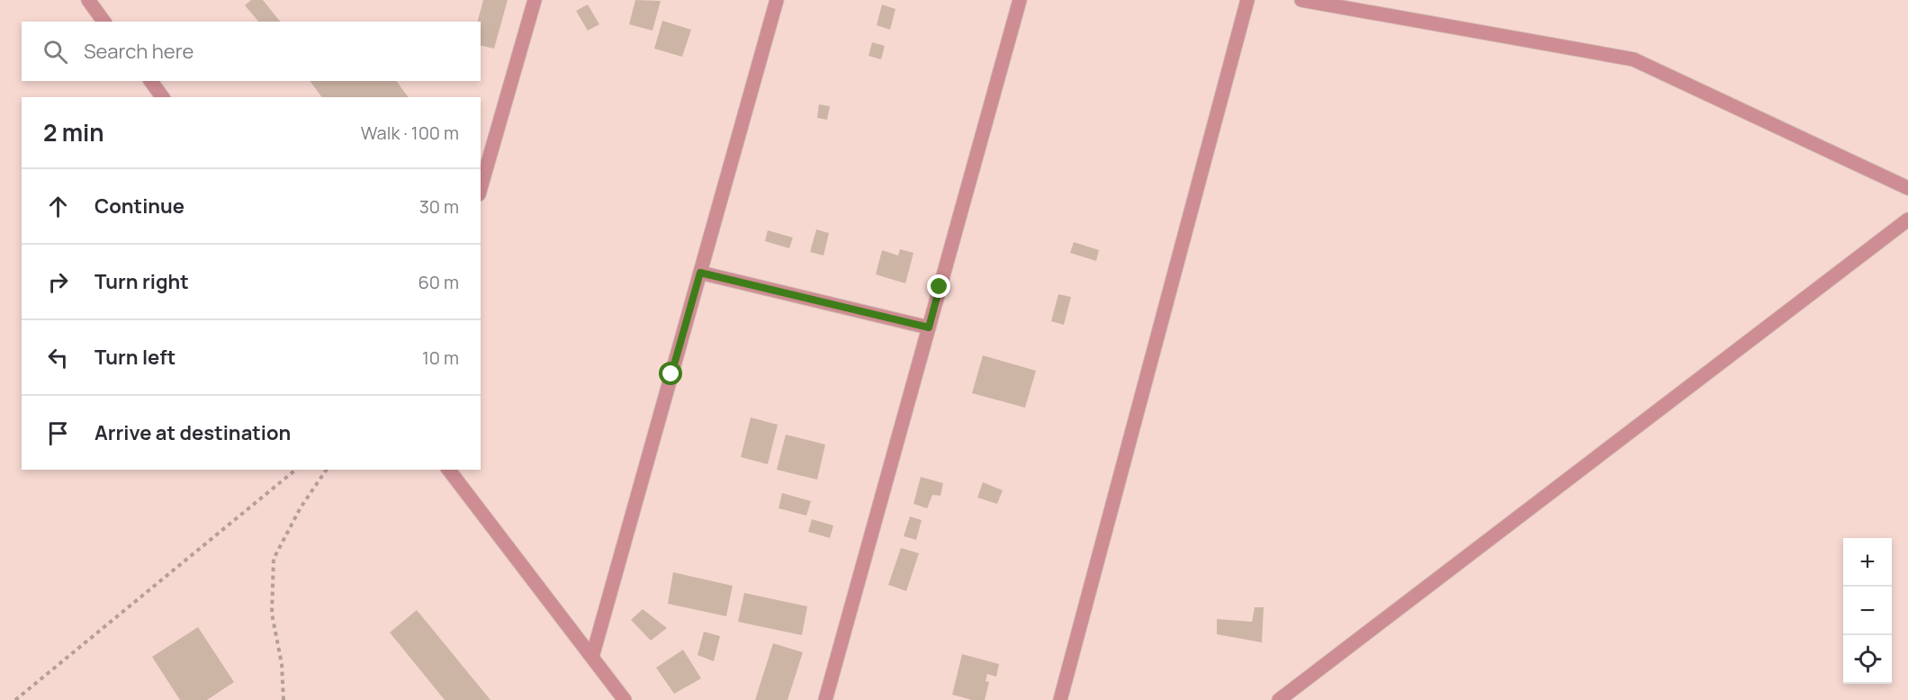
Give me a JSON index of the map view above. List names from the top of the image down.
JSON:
{
  "page": {
    "search": "Search here",
    "heading": ["2 min", "Walk · 100 m"],
    "list": [
      ["Continue", "30 m"],
      ["Turn right", "60 m"],
      ["Turn left", "10 m"],
      "Arrive at destination"
    ],
    "map_buttons": ["+", "−"]
  }
}
